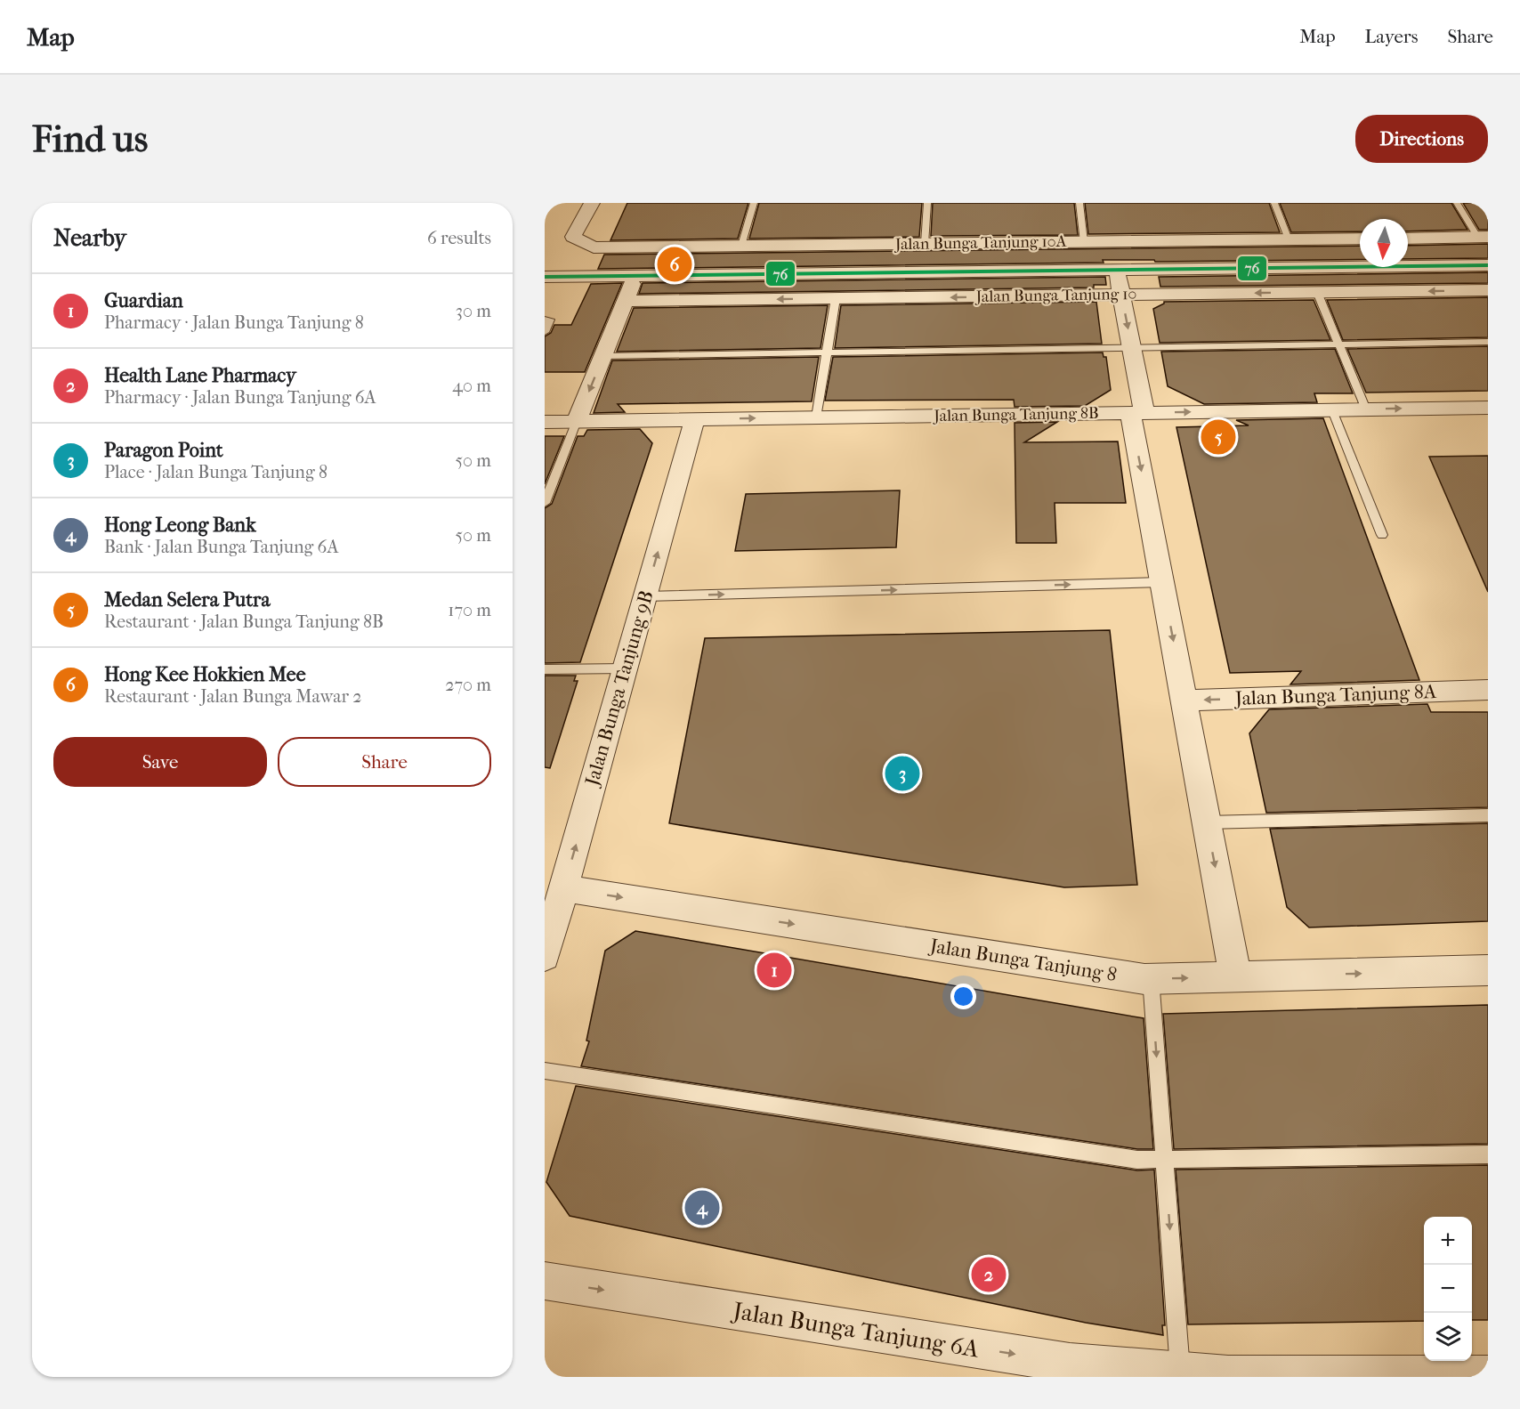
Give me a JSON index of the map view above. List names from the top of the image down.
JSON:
{
  "streets": {
    "street": [
      "Jalan Bunga Tanjung 10A",
      "Jalan Bunga Tanjung 10",
      "Jalan Bunga Tanjung 8B",
      "Jalan Bunga Tanjung 9B",
      "Jalan Bunga Tanjung 8A",
      "Jalan Bunga Tanjung 8",
      "Jalan Bunga Tanjung 6A"
    ]
  },
  "crossings": [
    ["Jalan Bunga Tanjung 8B", "Jalan Bunga Tanjung 9B"],
    ["Jalan Bunga Tanjung 9B", "Jalan Bunga Tanjung 8"]
  ],
  "one_way": [
    "Jalan Bunga Tanjung 9B",
    "Jalan Bunga Tanjung 8A",
    "Jalan Bunga Tanjung 8",
    "Jalan Bunga Tanjung 6A"
  ],
  "lines": ["transit line 76"],
  "north": "bottom",
  "page": {
    "header": "Map",
    "nav": ["Map", "Layers", "Share"],
    "buttons": [
      "Directions",
      ["Save", "Share"]
    ],
    "title": "Find us",
    "heading": ["Nearby", "6 results"],
    "pins": [
      "6",
      "5",
      "3",
      "1",
      "4",
      "2"
    ],
    "list": [
      {
        "mark": "1",
        "name": "Guardian",
        "note": "Pharmacy · Jalan Bunga Tanjung 8",
        "value": "30 m"
      },
      {
        "mark": "2",
        "name": "Health Lane Pharmacy",
        "note": "Pharmacy · Jalan Bunga Tanjung 6A",
        "value": "40 m"
      },
      {
        "mark": "3",
        "name": "Paragon Point",
        "note": "Place · Jalan Bunga Tanjung 8",
        "value": "50 m"
      },
      {
        "mark": "4",
        "name": "Hong Leong Bank",
        "note": "Bank · Jalan Bunga Tanjung 6A",
        "value": "50 m"
      },
      {
        "mark": "5",
        "name": "Medan Selera Putra",
        "note": "Restaurant · Jalan Bunga Tanjung 8B",
        "value": "170 m"
      },
      {
        "mark": "6",
        "name": "Hong Kee Hokkien Mee",
        "note": "Restaurant · Jalan Bunga Mawar 2",
        "value": "270 m"
      }
    ],
    "map_buttons": ["+", "−"]
  }
}
